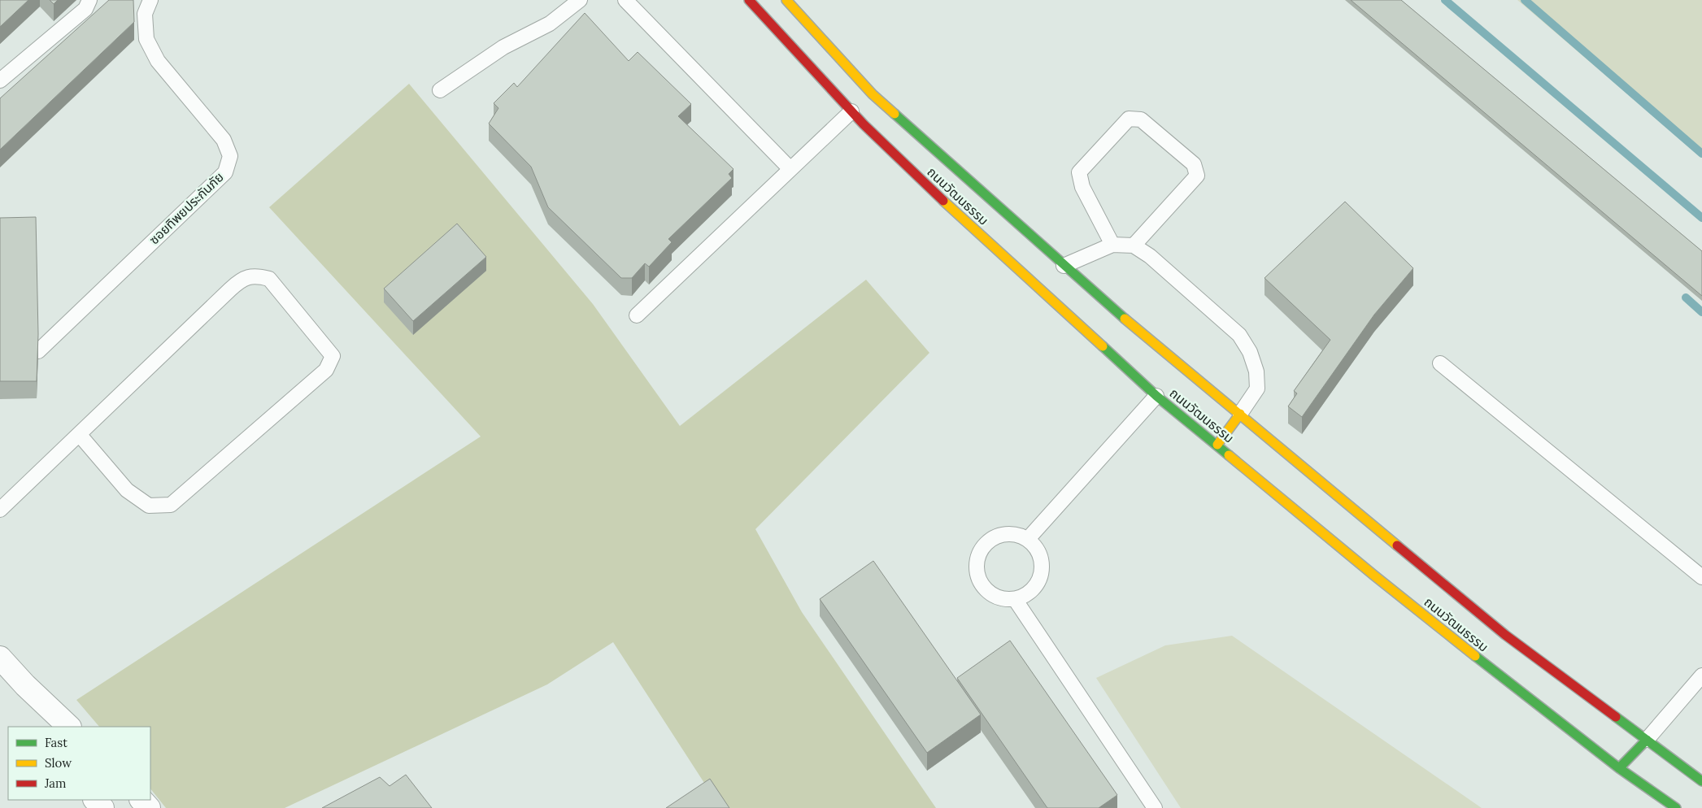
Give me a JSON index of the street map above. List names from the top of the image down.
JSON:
{
  "streets": {
    "street": ["ถนนวัฒนธรรม"],
    "lane": ["ซอยทิพยประกันภัย"]
  },
  "legend": ["Fast", "Slow", "Jam"]
}
